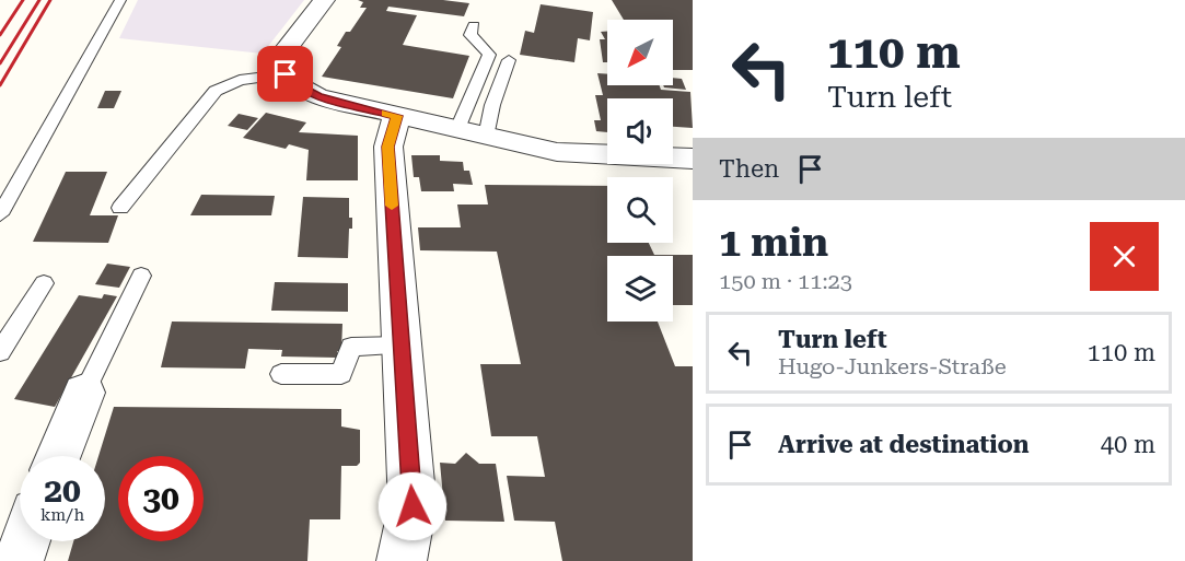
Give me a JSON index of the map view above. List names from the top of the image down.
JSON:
{
  "north": "bottom left",
  "page": {
    "turn": ["110 m", "Turn left"],
    "then": "Then",
    "heading": ["1 min", "150 m · 11:23"],
    "list": [
      {
        "name": "Turn left",
        "note": "Hugo-Junkers-Straße",
        "value": "110 m"
      },
      {
        "name": "Arrive at destination",
        "value": "40 m"
      }
    ],
    "speed": "20 km/h",
    "limit": "30"
  }
}
